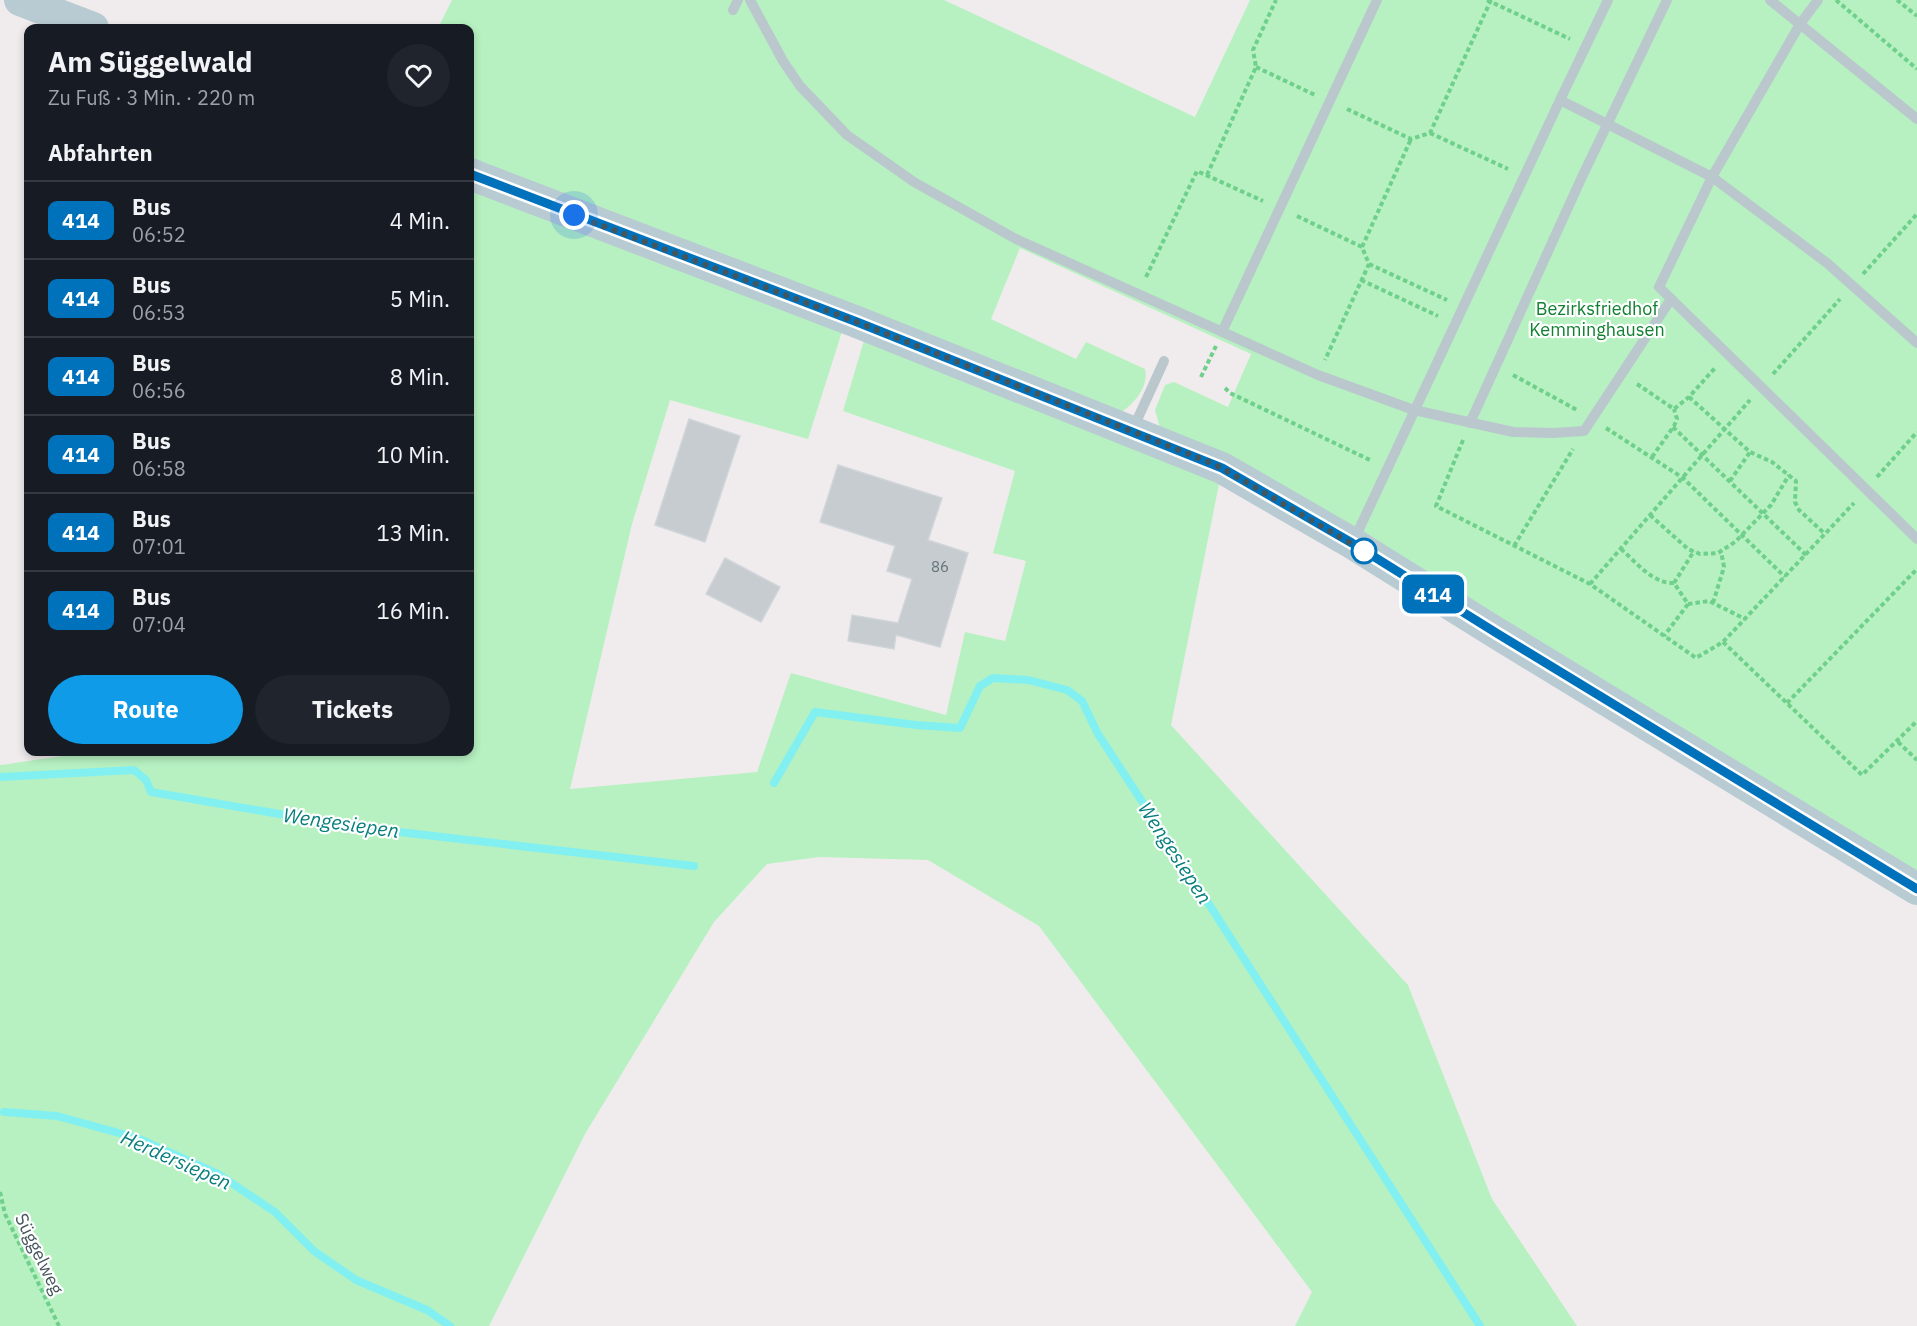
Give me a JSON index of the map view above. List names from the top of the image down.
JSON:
{
  "streets": {
    "path": ["Süggelweg"]
  },
  "water": ["Wengesiepen", "Herdersiepen"],
  "parks": ["Bezirksfriedhof Kemminghausen"],
  "lines": ["bus line 414"],
  "house_numbers": ["86"],
  "page": {
    "on_map": "414",
    "heading": [
      ["Am Süggelwald", "Zu Fuß · 3 Min. · 220 m"],
      "Abfahrten"
    ],
    "list": [
      {
        "mark": "414",
        "name": "Bus",
        "note": "06:52",
        "value": "4 Min."
      },
      {
        "mark": "414",
        "name": "Bus",
        "note": "06:53",
        "value": "5 Min."
      },
      {
        "mark": "414",
        "name": "Bus",
        "note": "06:56",
        "value": "8 Min."
      },
      {
        "mark": "414",
        "name": "Bus",
        "note": "06:58",
        "value": "10 Min."
      },
      {
        "mark": "414",
        "name": "Bus",
        "note": "07:01",
        "value": "13 Min."
      },
      {
        "mark": "414",
        "name": "Bus",
        "note": "07:04",
        "value": "16 Min."
      }
    ],
    "buttons": ["Route", "Tickets"]
  }
}
